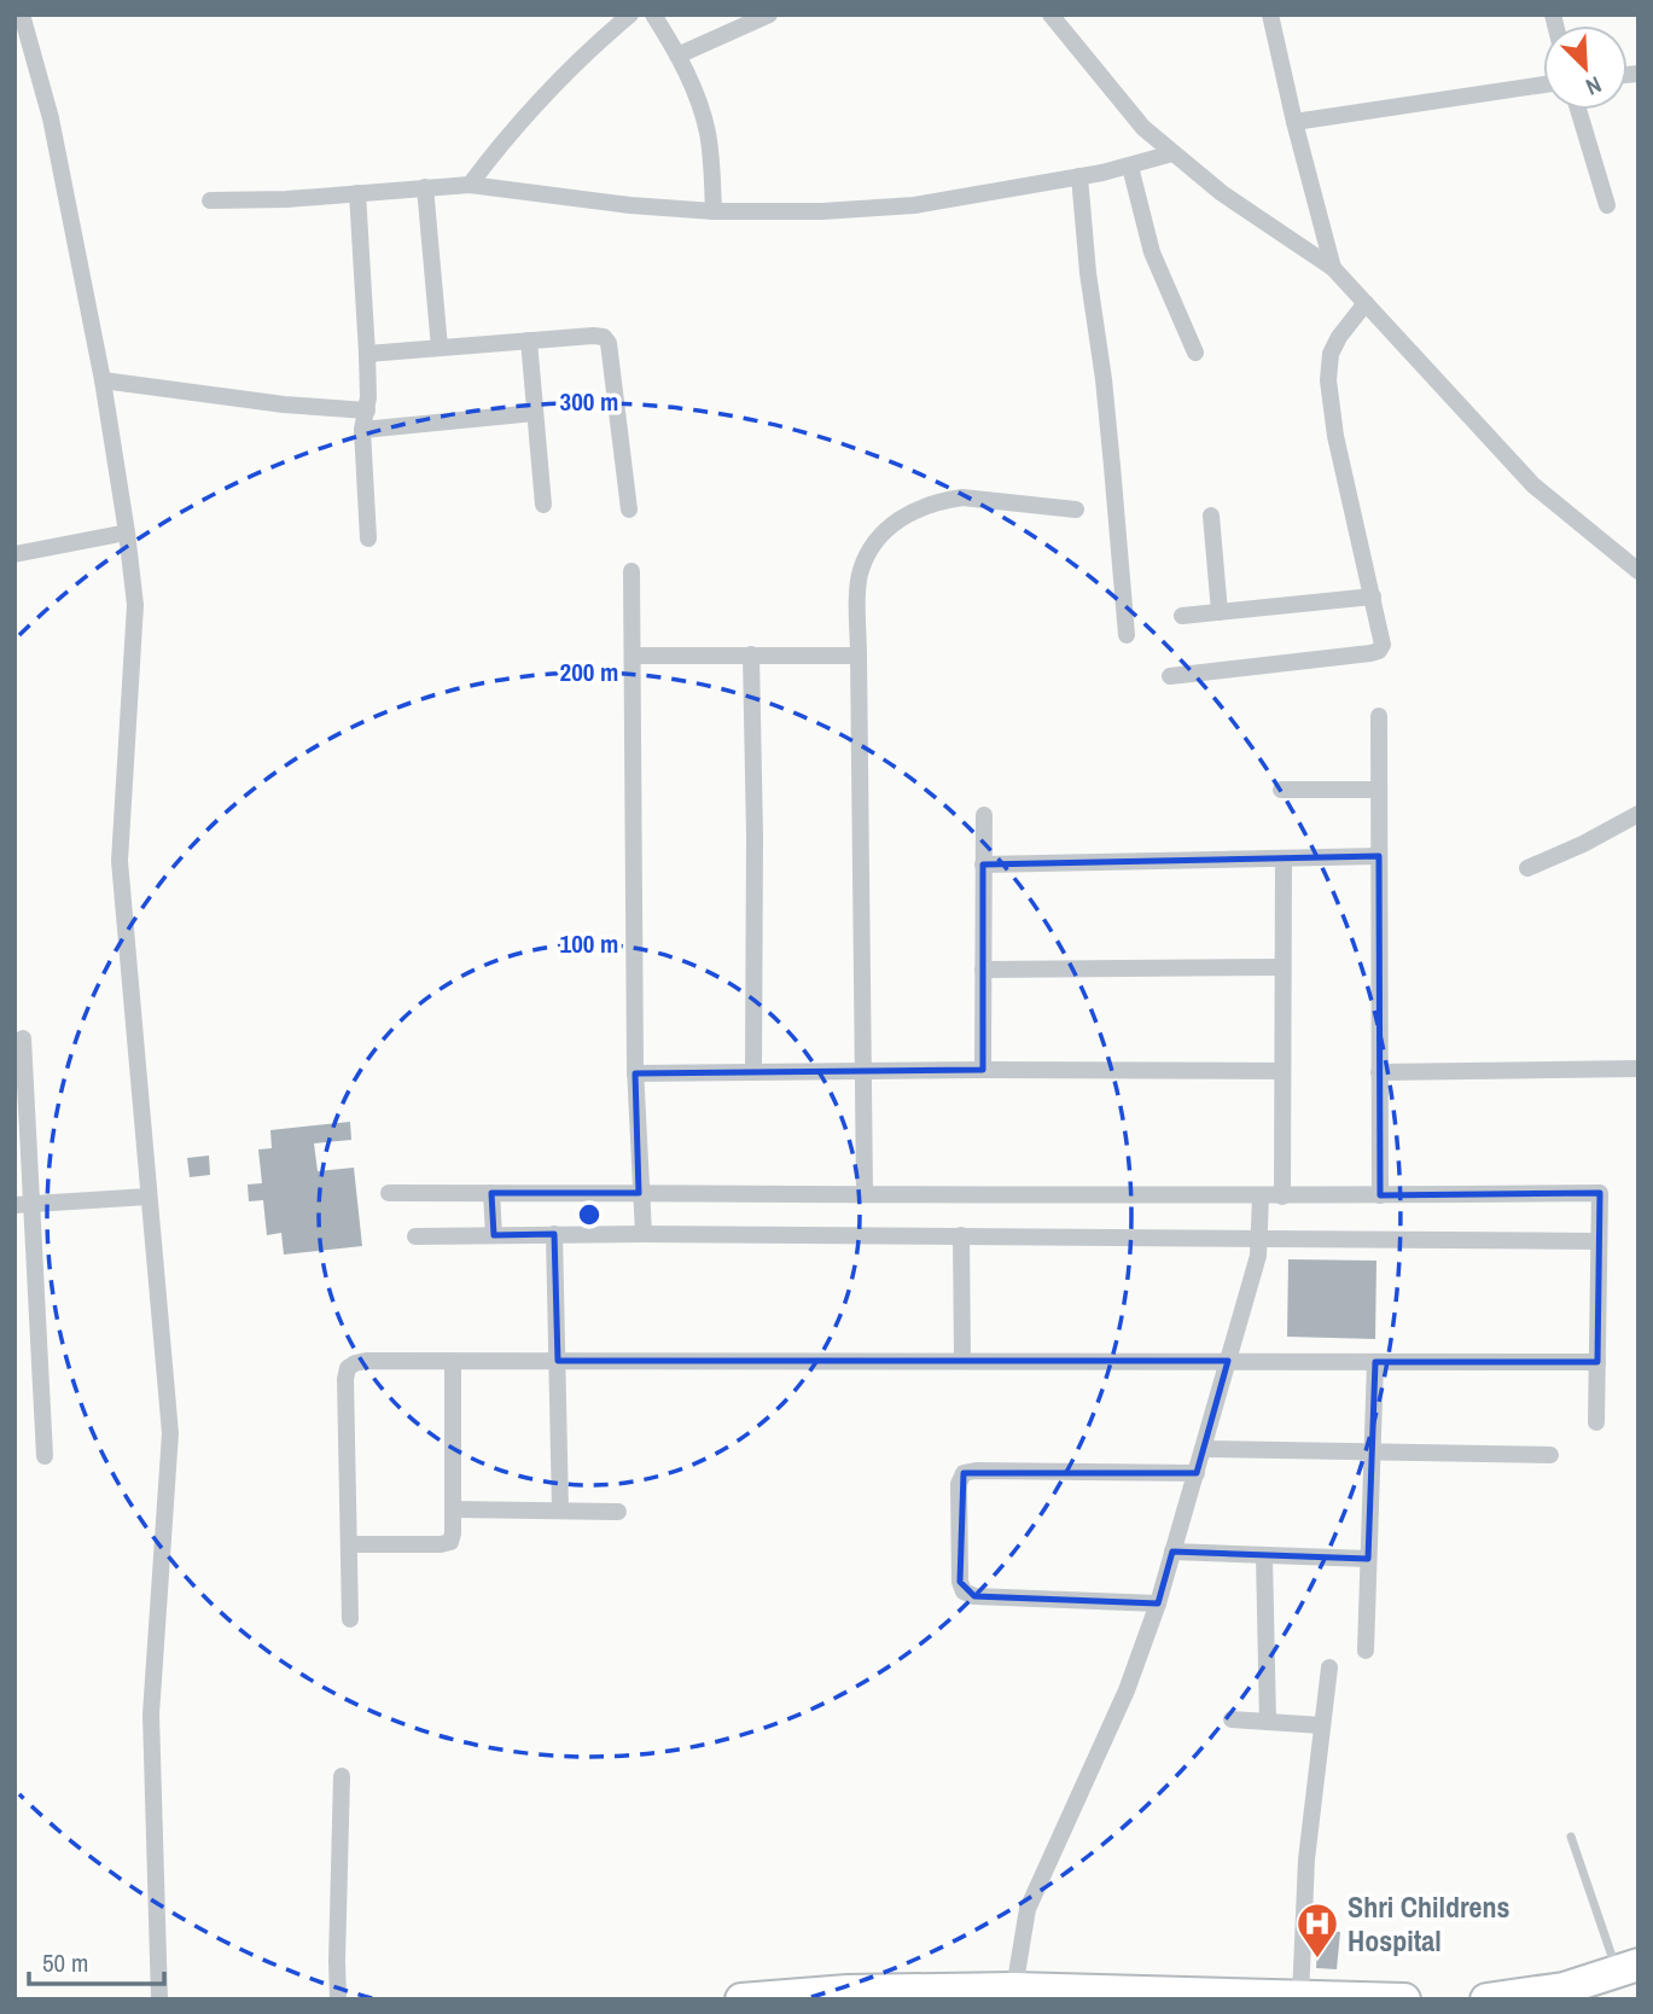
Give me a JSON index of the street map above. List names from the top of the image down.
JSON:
{
  "places": {
    "hospital": ["Shri Childrens Hospital"]
  },
  "scale_bar": "50 m",
  "north": "bottom right",
  "rings": ["300 m", "200 m", "100 m"]
}
